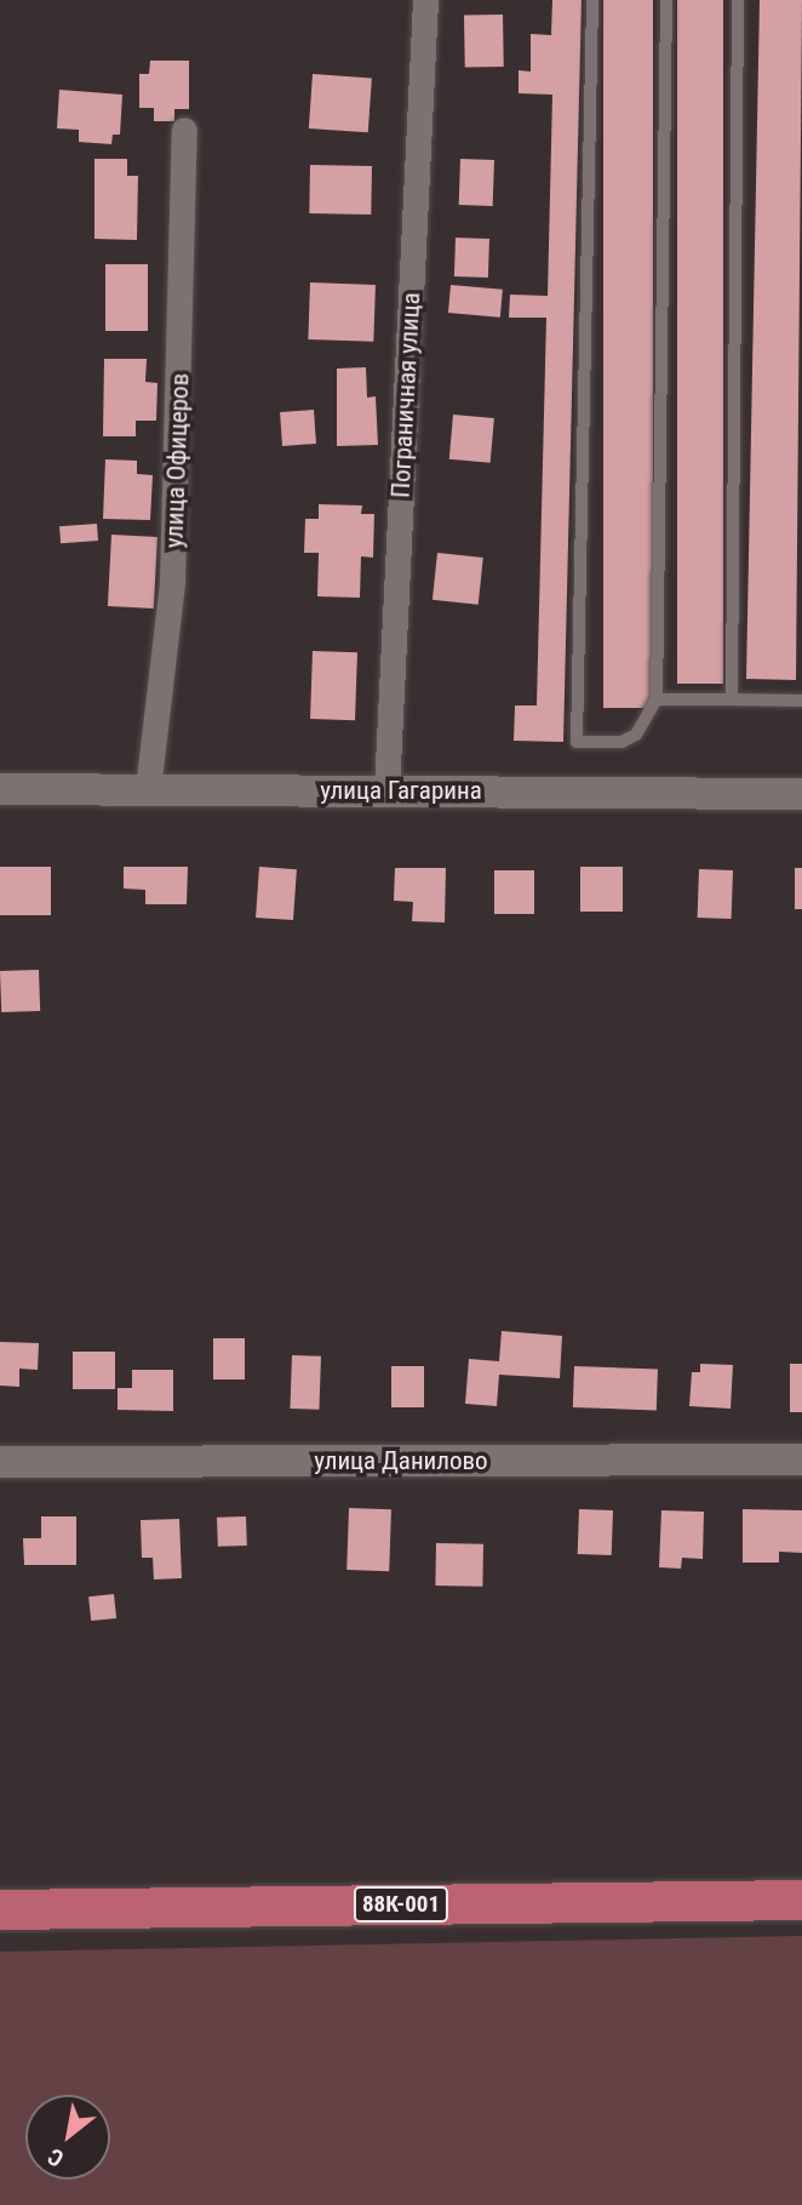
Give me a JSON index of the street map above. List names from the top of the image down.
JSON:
{
  "streets": {
    "main road": ["88К-001"],
    "street": [
      "Пограничная улица",
      "улица Офицеров",
      "улица Гагарина",
      "улица Данилово"
    ]
  },
  "crossings": [
    ["Пограничная улица", "улица Гагарина"],
    ["улица Офицеров", "улица Гагарина"]
  ],
  "north": "bottom left"
}
